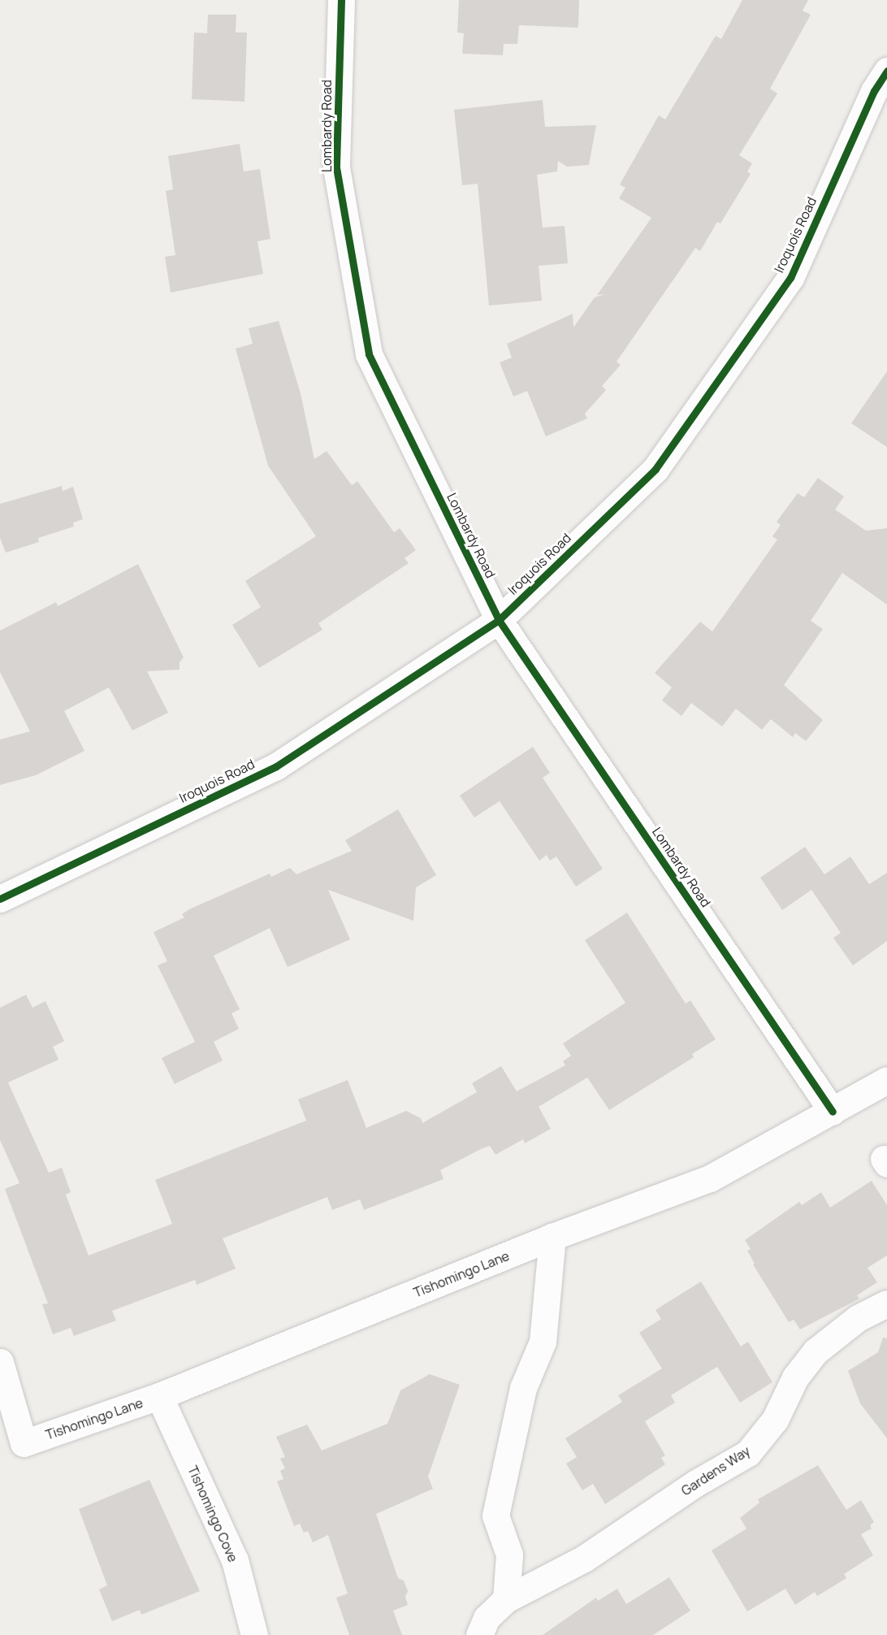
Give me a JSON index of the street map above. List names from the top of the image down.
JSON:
{
  "streets": {
    "street": [
      "Lombardy Road",
      "Iroquois Road",
      "Tishomingo Lane",
      "Gardens Way",
      "Tishomingo Cove"
    ]
  },
  "crossings": [
    ["Lombardy Road", "Iroquois Road"],
    ["Lombardy Road", "Tishomingo Lane"],
    ["Tishomingo Lane", "Tishomingo Cove"]
  ]
}
